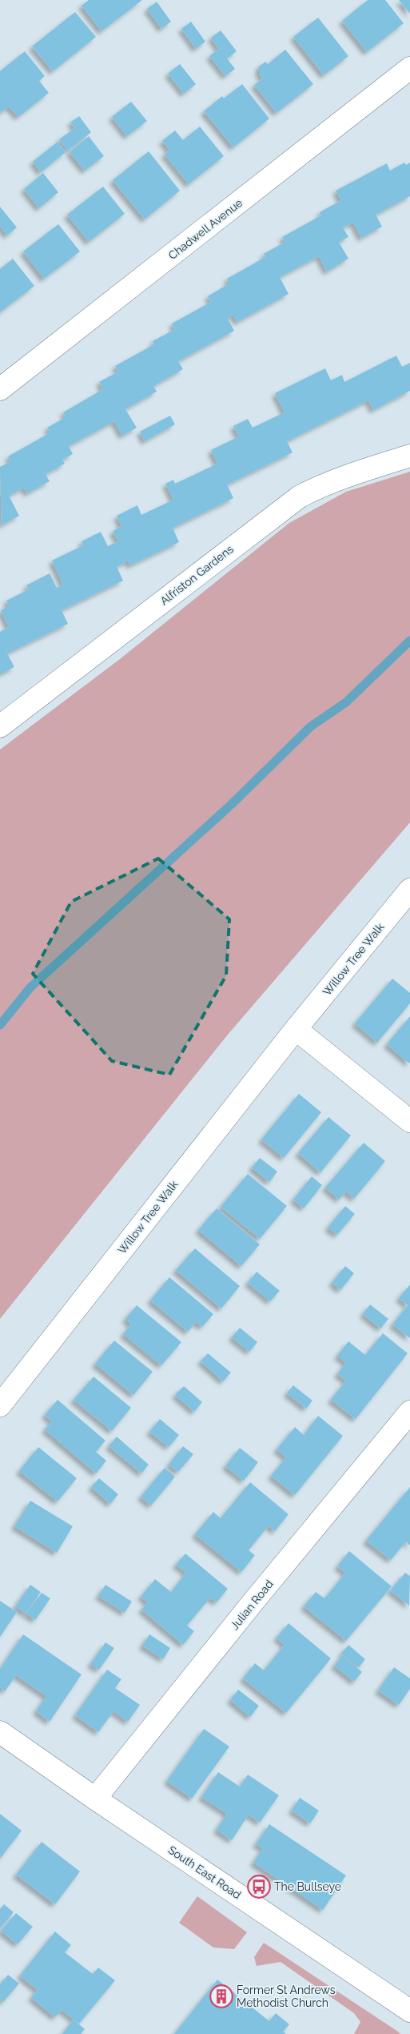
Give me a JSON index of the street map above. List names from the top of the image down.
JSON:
{
  "streets": {
    "street": [
      "Chadwell Avenue",
      "Alfriston Gardens",
      "Willow Tree Walk",
      "Julian Road",
      "South East Road"
    ]
  },
  "crossings": [
    ["Julian Road", "South East Road"]
  ],
  "places": {
    "bus stop": ["The Bullseye"],
    "building": ["Former St Andrews Methodist Church"]
  }
}
